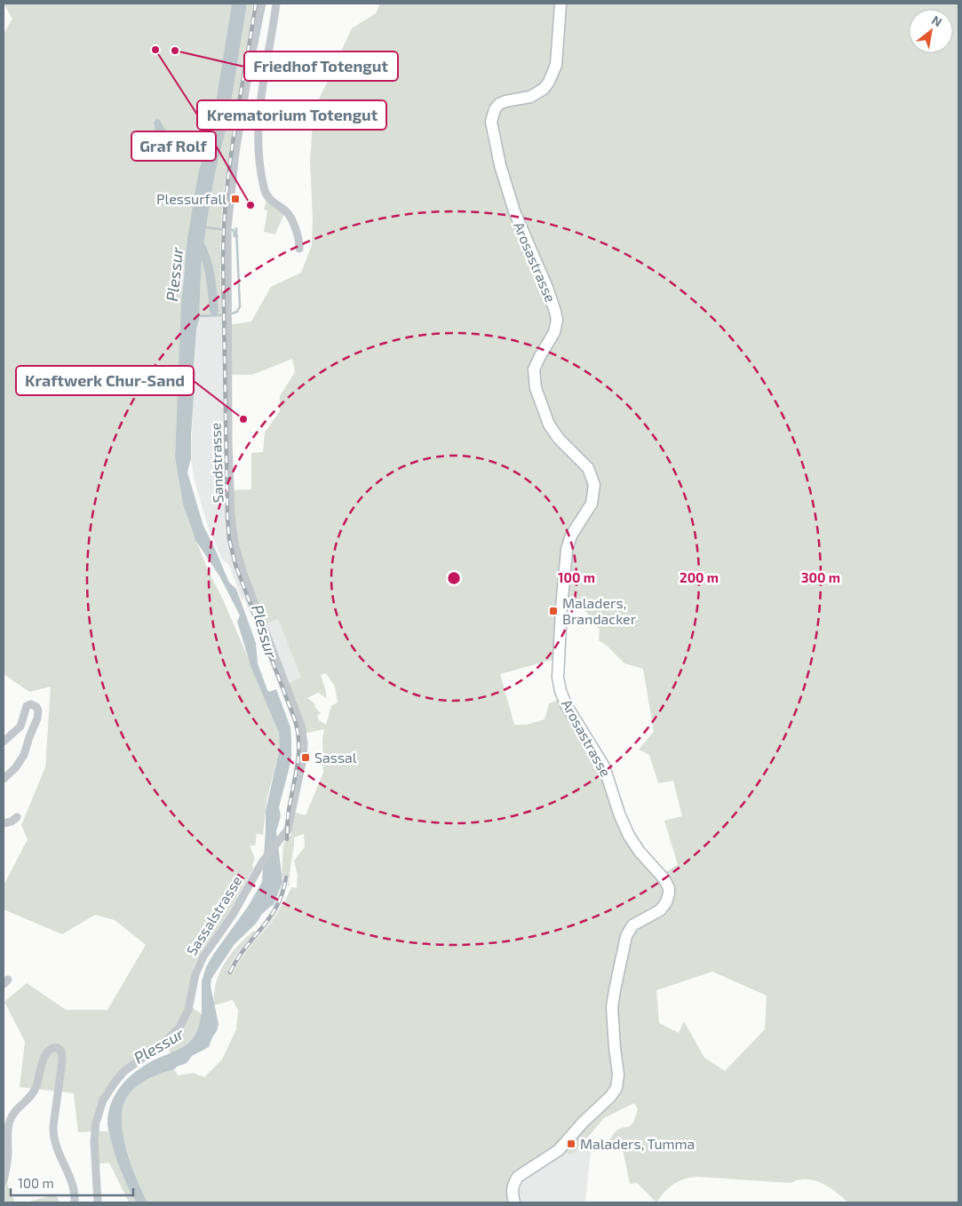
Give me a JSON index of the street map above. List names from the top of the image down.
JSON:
{
  "streets": {
    "main road": ["Arosastrasse"],
    "street": ["Sandstrasse", "Sassalstrasse"]
  },
  "crossings": [
    ["Sandstrasse", "Sassalstrasse"]
  ],
  "water": ["Plessur"],
  "places": {
    "other": [
      "Krematorium Totengut",
      "Friedhof Totengut",
      "Graf Rolf",
      "Kraftwerk Chur-Sand"
    ],
    "transit": [
      "Plessurfall",
      "Maladers, Brandacker",
      "Sassal",
      "Maladers, Tumma"
    ]
  },
  "scale_bar": "100 m",
  "north": "top right",
  "rings": ["100 m", "200 m", "300 m"]
}
